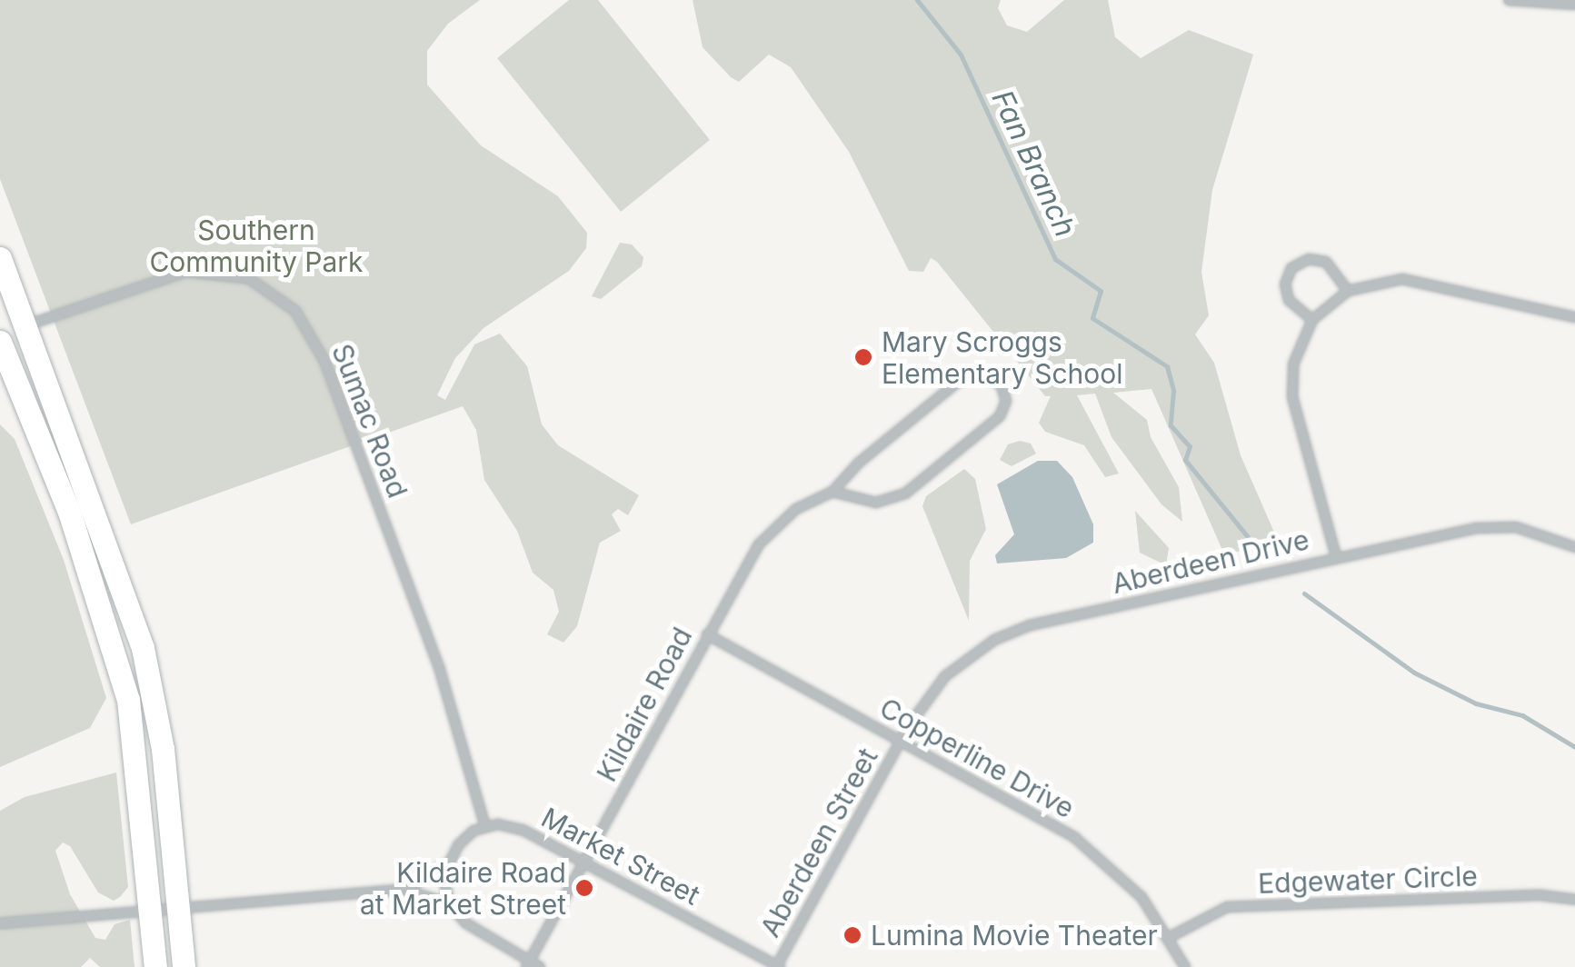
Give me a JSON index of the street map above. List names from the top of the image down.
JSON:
{
  "streets": {
    "street": [
      "Sumac Road",
      "Aberdeen Drive",
      "Kildaire Road",
      "Copperline Drive",
      "Aberdeen Street",
      "Market Street",
      "Edgewater Circle"
    ]
  },
  "crossings": [
    ["Sumac Road", "Market Street"],
    ["Aberdeen Drive", "Copperline Drive"],
    ["Aberdeen Drive", "Aberdeen Street"],
    ["Kildaire Road", "Copperline Drive"],
    ["Kildaire Road", "Market Street"],
    ["Copperline Drive", "Aberdeen Street"],
    ["Copperline Drive", "Edgewater Circle"],
    ["Aberdeen Street", "Market Street"]
  ],
  "water": ["Fan Branch"],
  "parks": ["Southern Community Park"],
  "places": ["Mary Scroggs Elementary School", "Kildaire Road at Market Street", "Lumina Movie Theater"]
}
